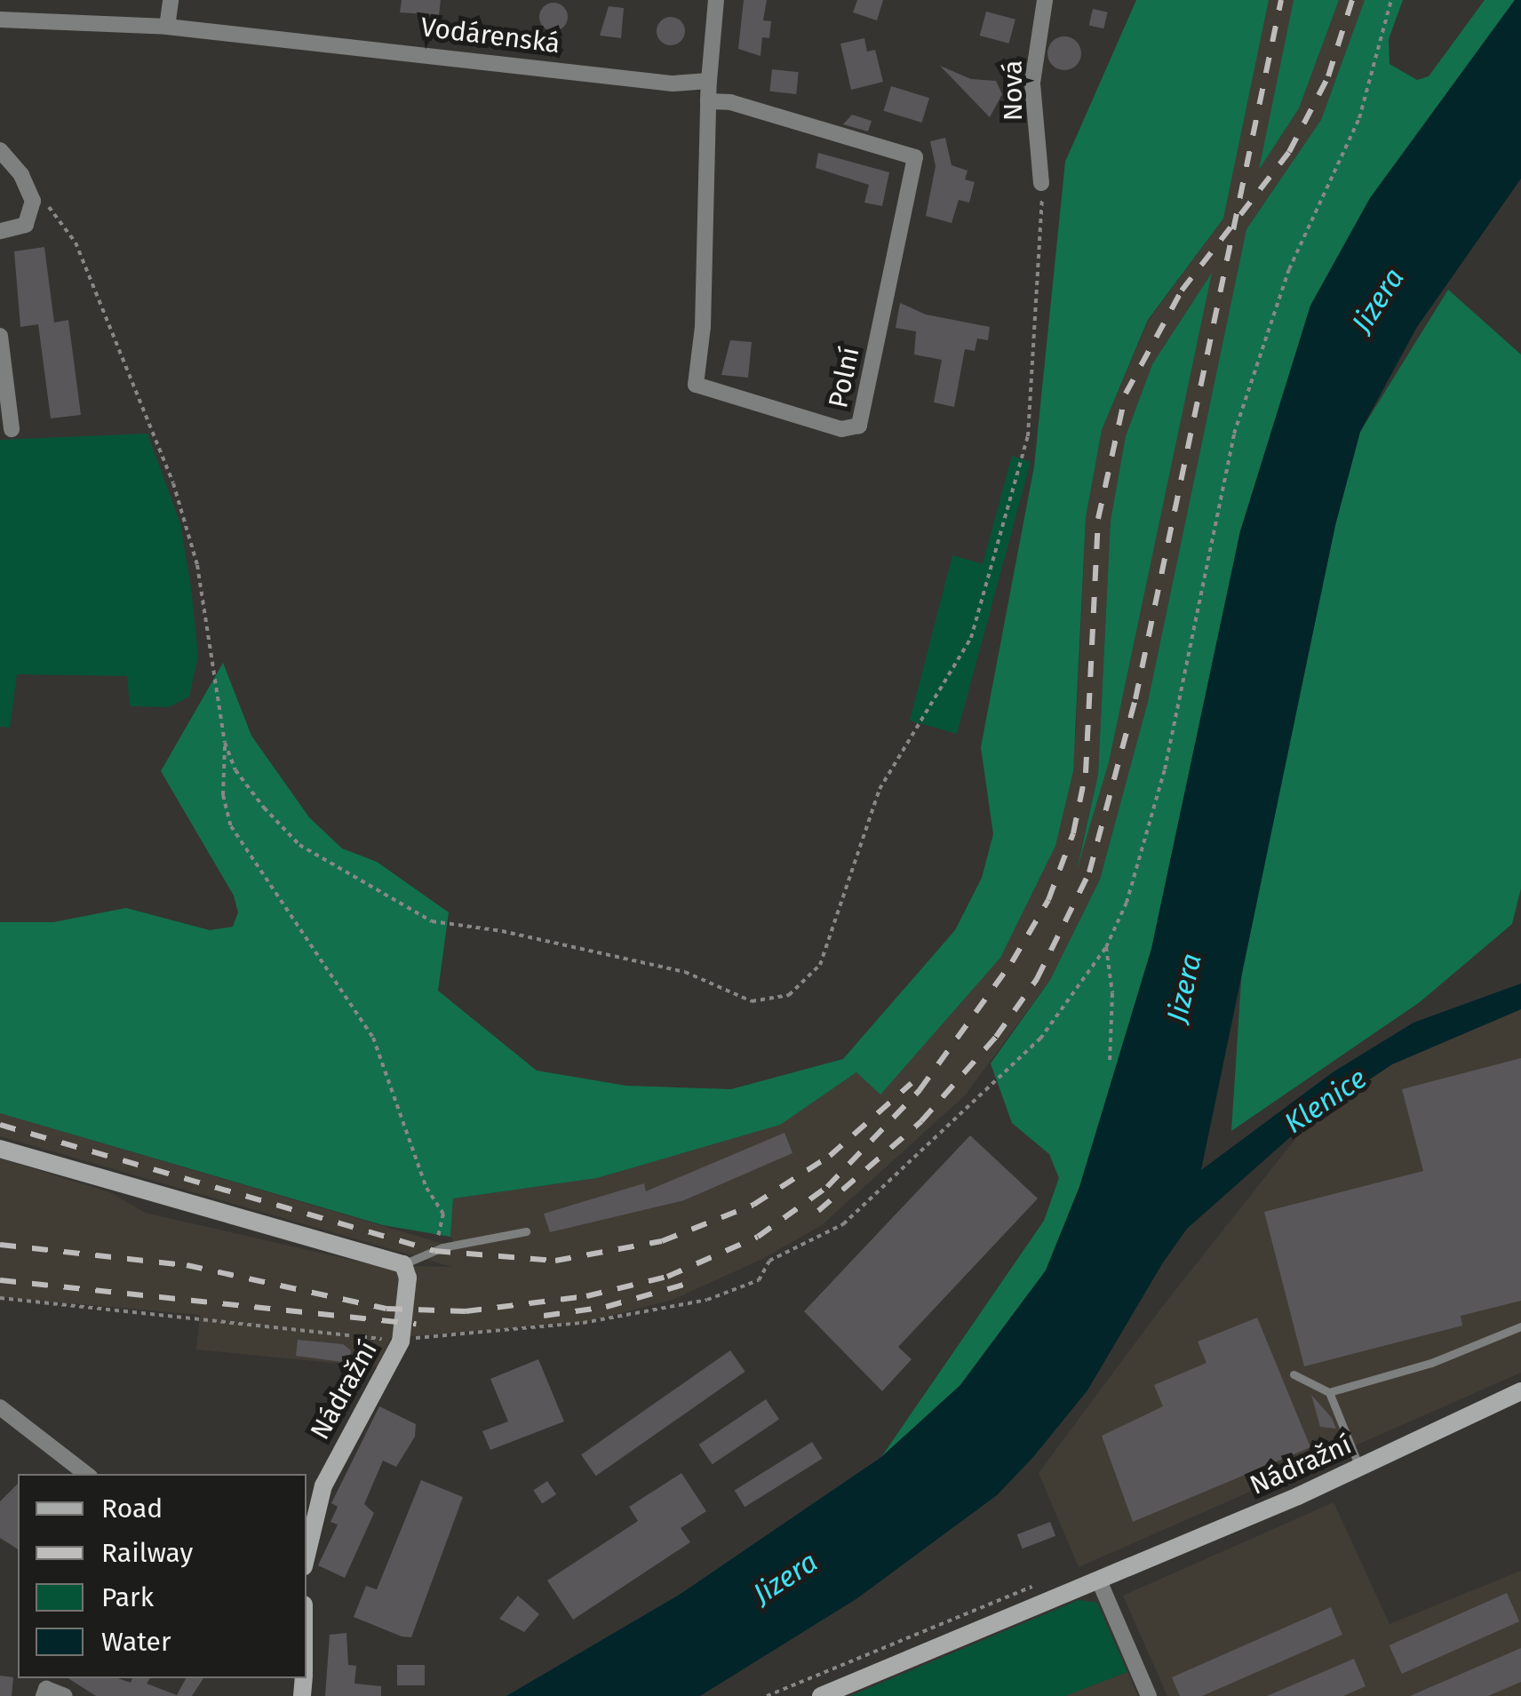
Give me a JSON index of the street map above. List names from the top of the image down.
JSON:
{
  "streets": {
    "street": [
      "Vodárenská",
      "Nová",
      "Polní",
      "Nádražní"
    ]
  },
  "crossings": [
    ["Vodárenská", "Polní"]
  ],
  "water": ["Jizera", "Klenice"],
  "legend": [
    "Road",
    "Railway",
    "Park",
    "Water"
  ]
}
